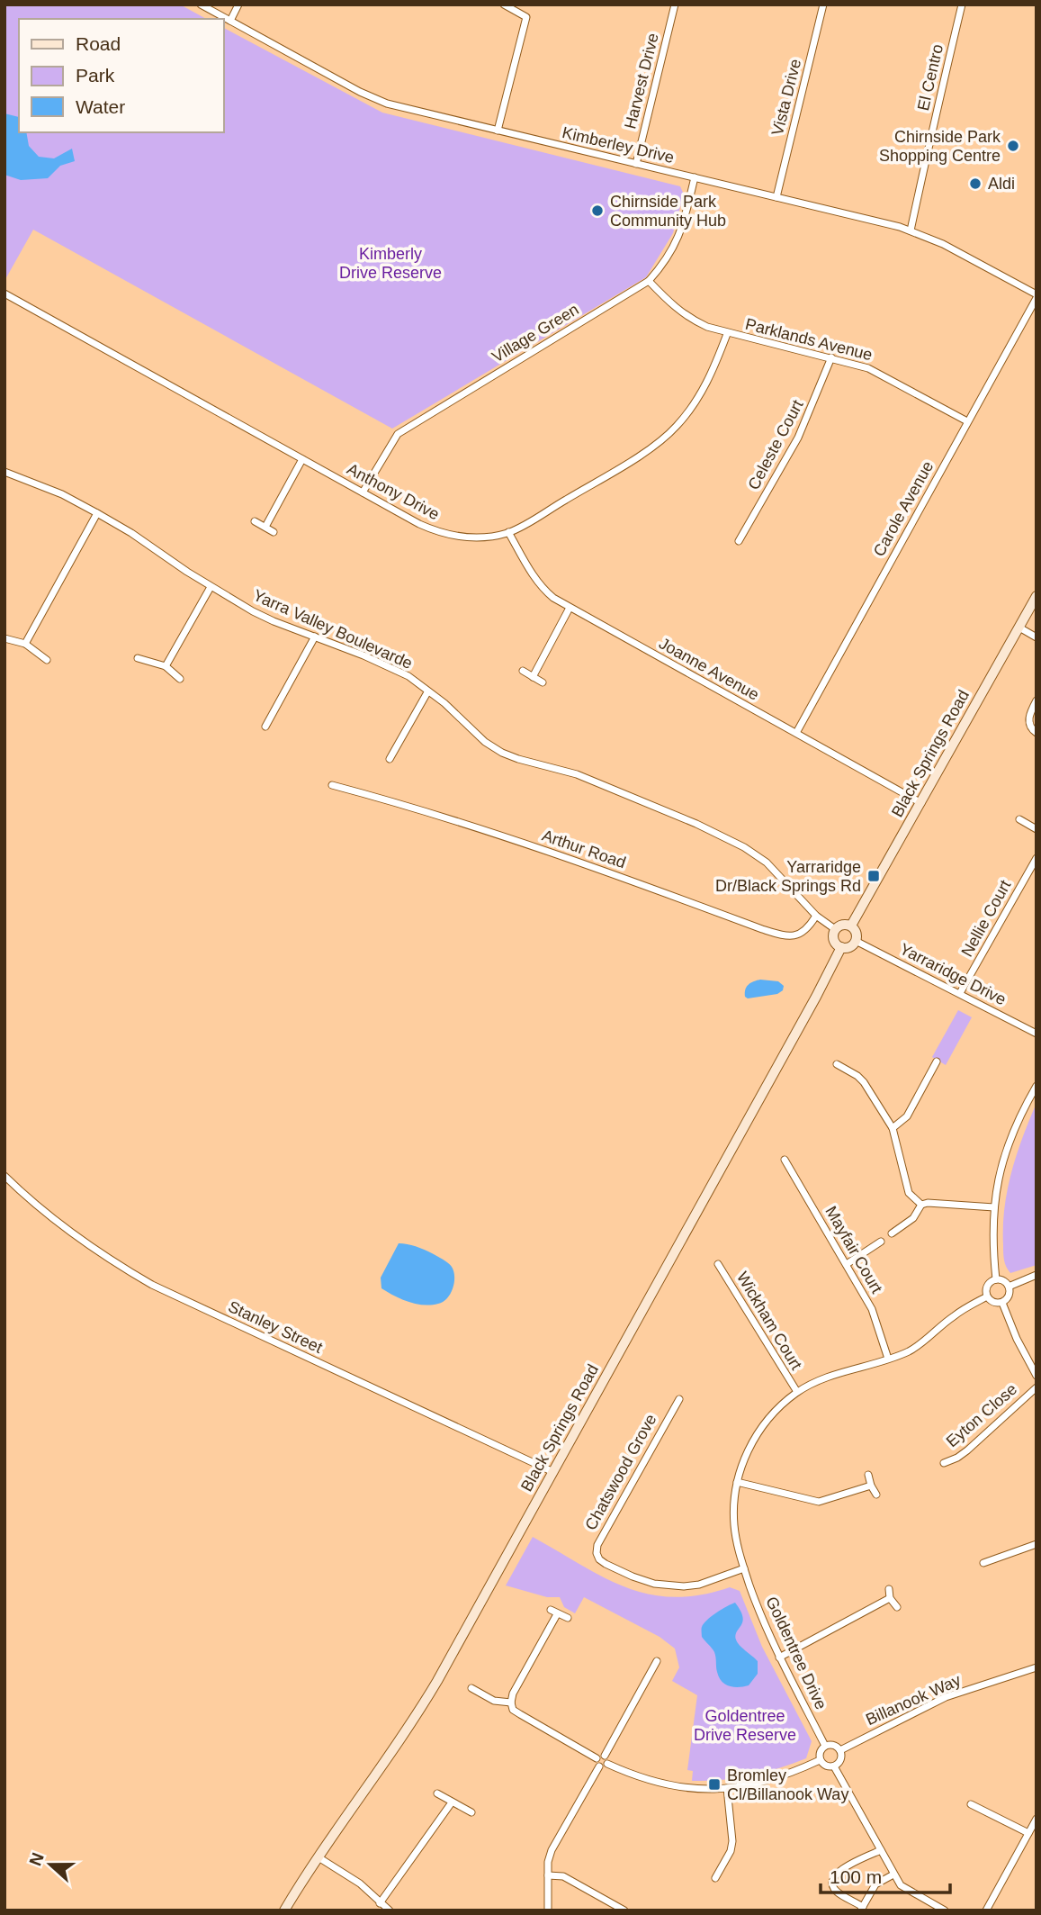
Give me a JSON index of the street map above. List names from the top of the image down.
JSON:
{
  "streets": {
    "main road": ["Black Springs Road"],
    "street": [
      "El Centro",
      "Harvest Drive",
      "Vista Drive",
      "Kimberley Drive",
      "Village Green",
      "Parklands Avenue",
      "Celeste Court",
      "Anthony Drive",
      "Carole Avenue",
      "Yarra Valley Boulevarde",
      "Joanne Avenue",
      "Arthur Road",
      "Nellie Court",
      "Yarraridge Drive",
      "Mayfair Court",
      "Wickham Court",
      "Stanley Street",
      "Eyton Close",
      "Chatswood Grove",
      "Goldentree Drive",
      "Billanook Way"
    ]
  },
  "crossings": [
    ["El Centro", "Kimberley Drive"],
    ["Harvest Drive", "Kimberley Drive"],
    ["Vista Drive", "Kimberley Drive"],
    ["Kimberley Drive", "Village Green"],
    ["Kimberley Drive", "Carole Avenue"],
    ["Village Green", "Parklands Avenue"],
    ["Village Green", "Anthony Drive"],
    ["Parklands Avenue", "Celeste Court"],
    ["Parklands Avenue", "Anthony Drive"],
    ["Parklands Avenue", "Carole Avenue"],
    ["Anthony Drive", "Joanne Avenue"],
    ["Carole Avenue", "Joanne Avenue"],
    ["Yarra Valley Boulevarde", "Black Springs Road"],
    ["Yarra Valley Boulevarde", "Arthur Road"],
    ["Yarra Valley Boulevarde", "Yarraridge Drive"],
    ["Joanne Avenue", "Black Springs Road"],
    ["Black Springs Road", "Yarraridge Drive"],
    ["Black Springs Road", "Stanley Street"],
    ["Nellie Court", "Yarraridge Drive"],
    ["Mayfair Court", "Goldentree Drive"],
    ["Wickham Court", "Goldentree Drive"],
    ["Chatswood Grove", "Goldentree Drive"],
    ["Goldentree Drive", "Billanook Way"]
  ],
  "parks": ["Kimberly Drive Reserve", "Goldentree Drive Reserve"],
  "places": {
    "other": ["Chirnside Park Shopping Centre", "Aldi", "Chirnside Park Community Hub"],
    "transit": ["Yarraridge Dr/Black Springs Rd", "Bromley Cl/Billanook Way"]
  },
  "legend": ["Road", "Park", "Water"],
  "scale_bar": "100 m",
  "north": "left"
}
